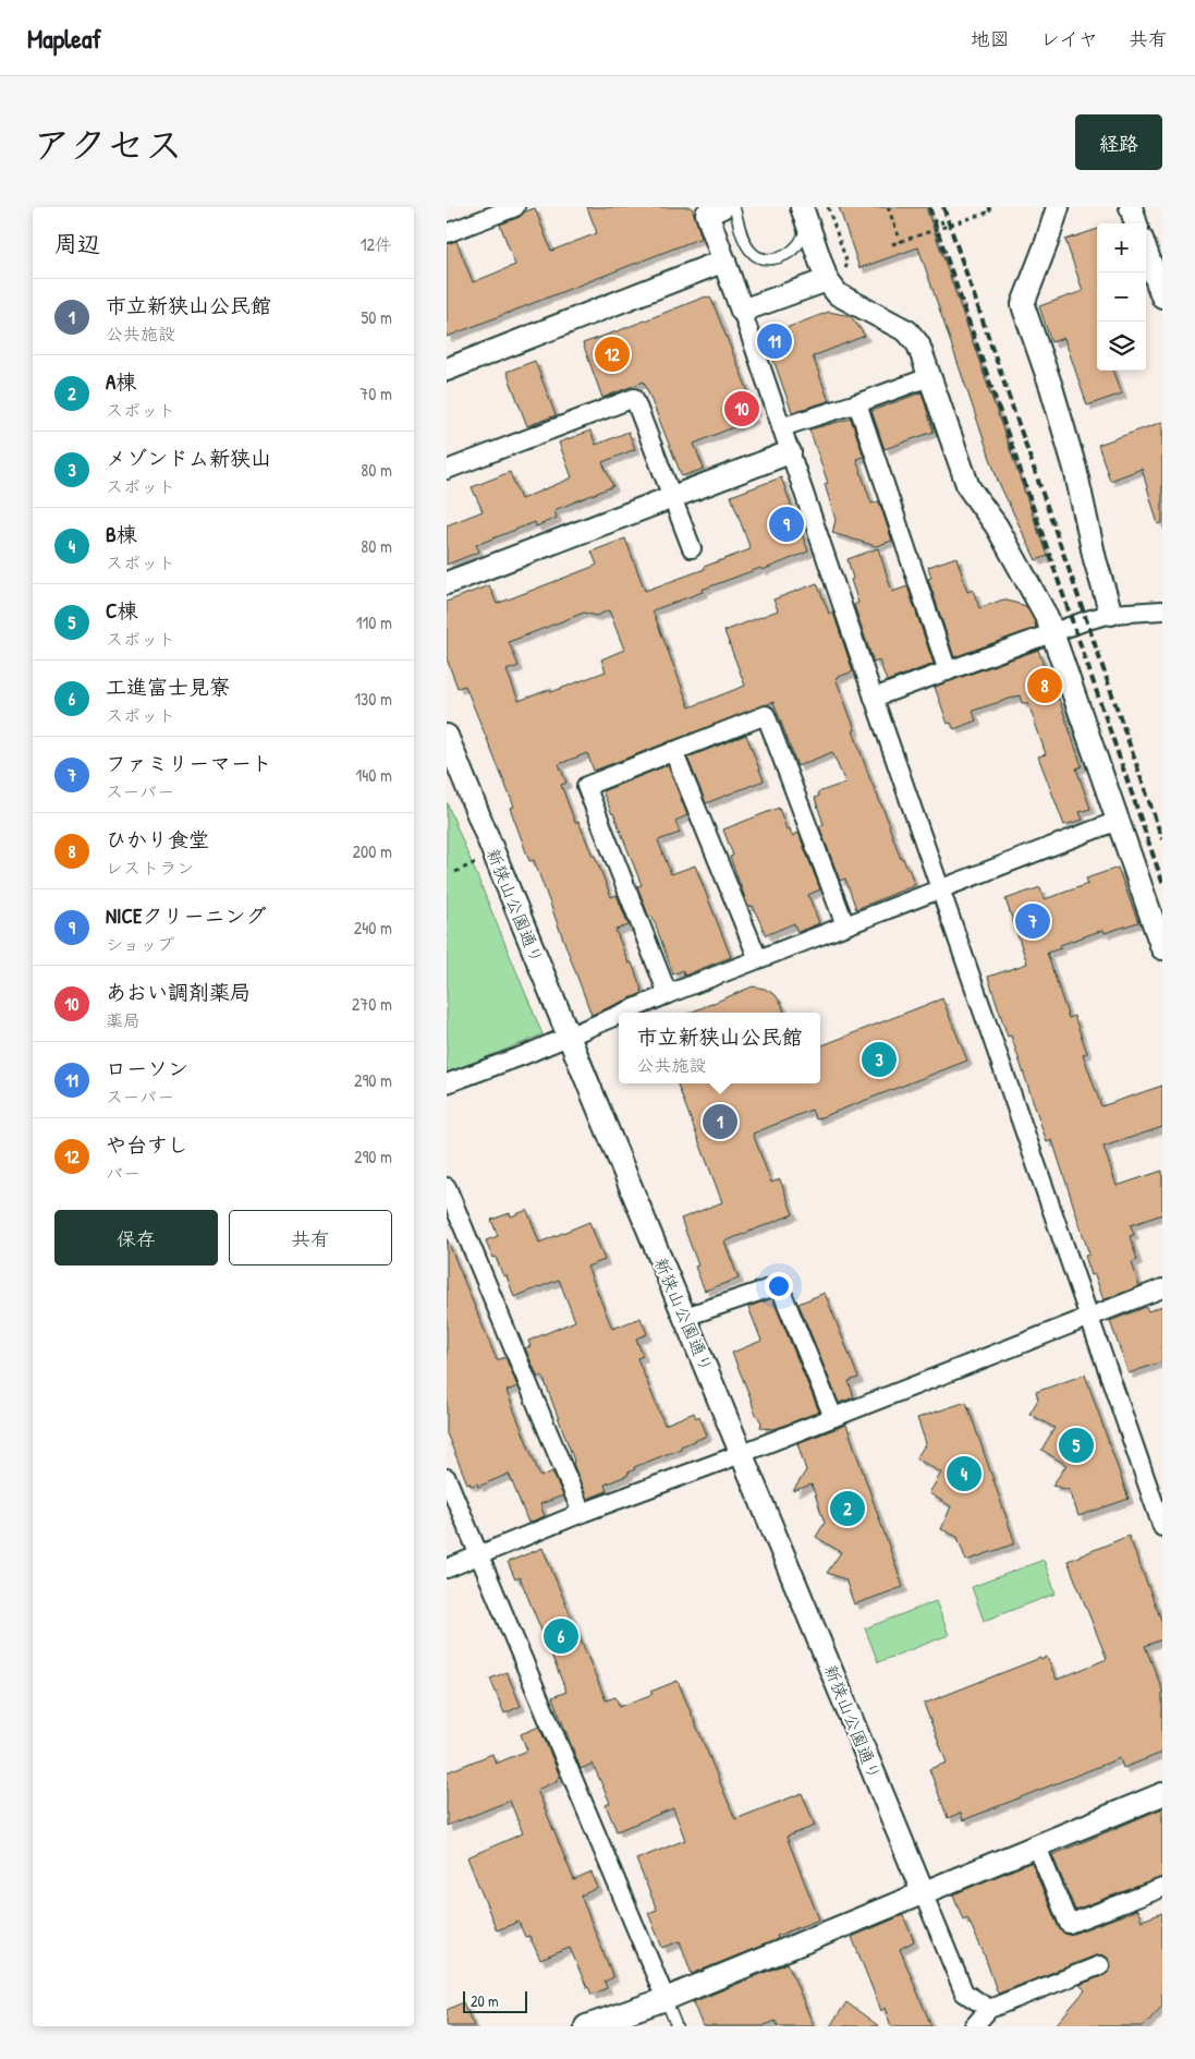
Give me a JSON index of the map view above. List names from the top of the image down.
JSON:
{
  "streets": {
    "street": ["新狭山公園通り"]
  },
  "scale_bar": "20 m",
  "page": {
    "header": "Mapleaf",
    "nav": ["地図", "レイヤ", "共有"],
    "title": "アクセス",
    "buttons": [
      "経路",
      ["保存", "共有"]
    ],
    "heading": ["周辺", "12件"],
    "map_buttons": ["+", "−"],
    "list": [
      {
        "mark": "1",
        "name": "市立新狭山公民館",
        "note": "公共施設",
        "value": "50 m"
      },
      {
        "mark": "2",
        "name": "A棟",
        "note": "スポット",
        "value": "70 m"
      },
      {
        "mark": "3",
        "name": "メゾンドム新狭山",
        "note": "スポット",
        "value": "80 m"
      },
      {
        "mark": "4",
        "name": "B棟",
        "note": "スポット",
        "value": "80 m"
      },
      {
        "mark": "5",
        "name": "C棟",
        "note": "スポット",
        "value": "110 m"
      },
      {
        "mark": "6",
        "name": "工進富士見寮",
        "note": "スポット",
        "value": "130 m"
      },
      {
        "mark": "7",
        "name": "ファミリーマート",
        "note": "スーパー",
        "value": "140 m"
      },
      {
        "mark": "8",
        "name": "ひかり食堂",
        "note": "レストラン",
        "value": "200 m"
      },
      {
        "mark": "9",
        "name": "NICEクリーニング",
        "note": "ショップ",
        "value": "240 m"
      },
      {
        "mark": "10",
        "name": "あおい調剤薬局",
        "note": "薬局",
        "value": "270 m"
      },
      {
        "mark": "11",
        "name": "ローソン",
        "note": "スーパー",
        "value": "290 m"
      },
      {
        "mark": "12",
        "name": "や台すし",
        "note": "バー",
        "value": "290 m"
      }
    ],
    "pins": [
      "11",
      "12",
      "10",
      "9",
      "8",
      "7",
      "3",
      "1",
      "5",
      "4",
      "2",
      "6"
    ],
    "popup": ["市立新狭山公民館", "公共施設"],
    "scale": "20 m"
  }
}
